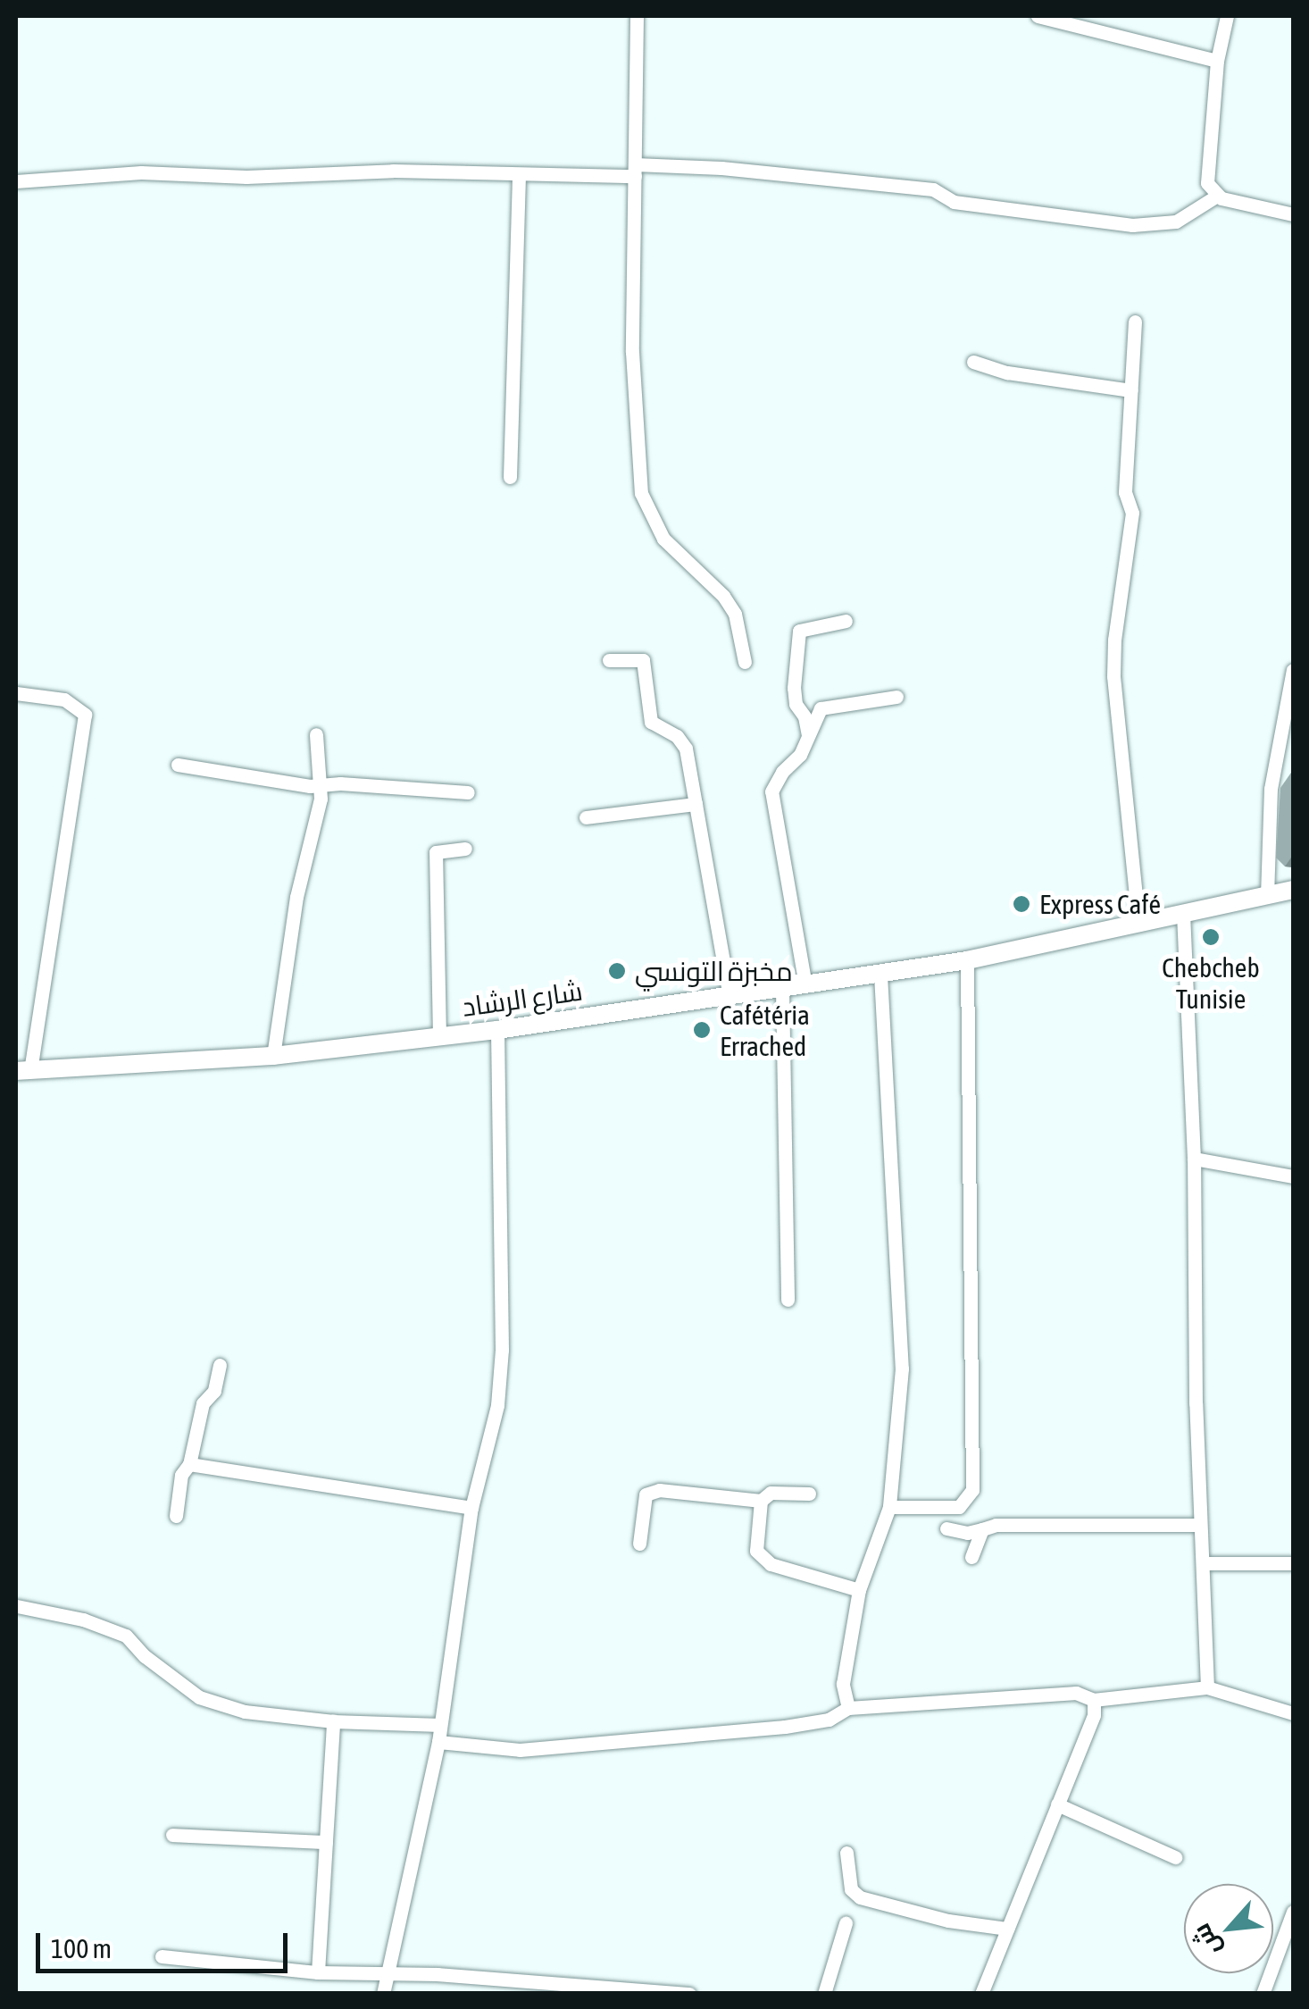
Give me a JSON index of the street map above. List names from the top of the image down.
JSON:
{
  "streets": {
    "street": ["شارع الرشاد"]
  },
  "places": [
    "Express Café",
    "Chebcheb Tunisie",
    "مخبزة التونسي",
    "Cafétéria Errached"
  ],
  "scale_bar": "100 m",
  "north": "bottom left"
}
